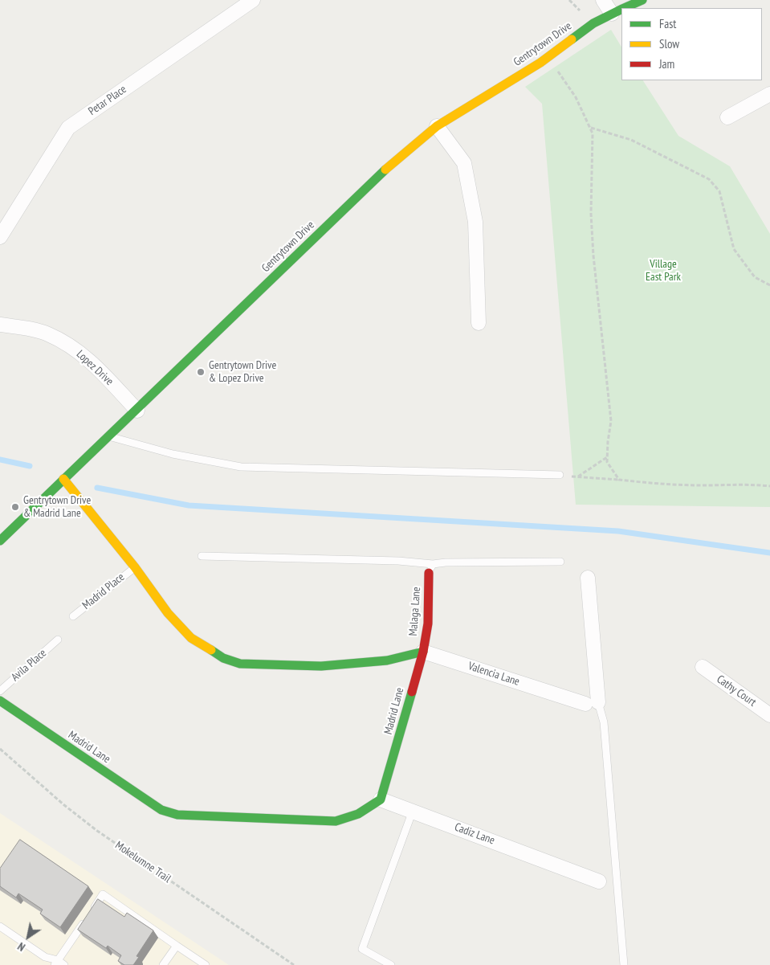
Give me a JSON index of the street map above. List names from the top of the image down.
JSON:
{
  "streets": {
    "street": [
      "Gentrytown Drive",
      "Petar Place",
      "Lopez Drive",
      "Malaga Lane",
      "Valencia Lane",
      "Cathy Court",
      "Madrid Lane",
      "Cadiz Lane"
    ],
    "lane": ["Madrid Place", "Avila Place"],
    "path": ["Mokelumne Trail"]
  },
  "crossings": [
    ["Gentrytown Drive", "Lopez Drive"],
    ["Malaga Lane", "Valencia Lane"],
    ["Malaga Lane", "Madrid Lane"],
    ["Valencia Lane", "Madrid Lane"],
    ["Madrid Lane", "Cadiz Lane"]
  ],
  "parks": ["Village East Park"],
  "places": ["Gentrytown Drive & Lopez Drive", "Gentrytown Drive & Madrid Lane"],
  "legend": ["Fast", "Slow", "Jam"],
  "north": "bottom left"
}
